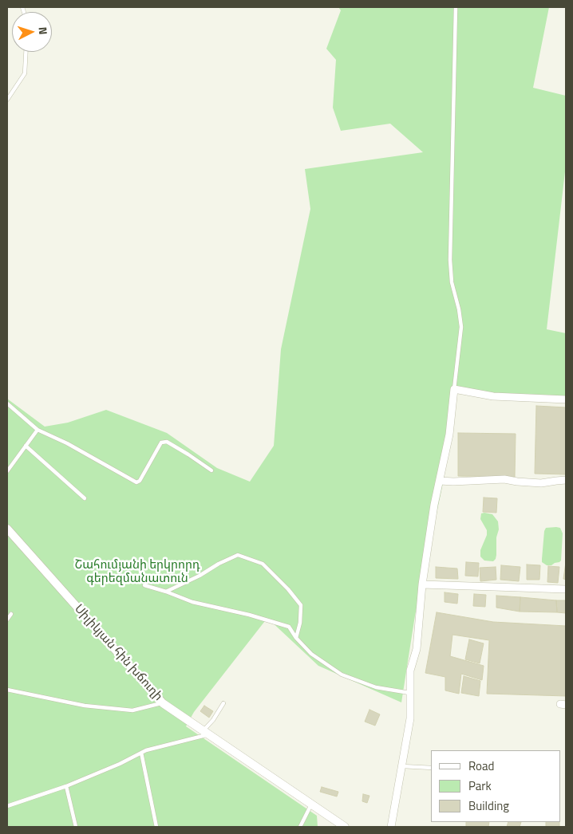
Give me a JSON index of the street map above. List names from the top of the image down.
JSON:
{
  "streets": {
    "street": ["Սիլիկյան հին խճուղի"]
  },
  "parks": ["Շահումյանի երկրորդ գերեզմանատուն"],
  "legend": ["Road", "Park", "Building"],
  "north": "right"
}
